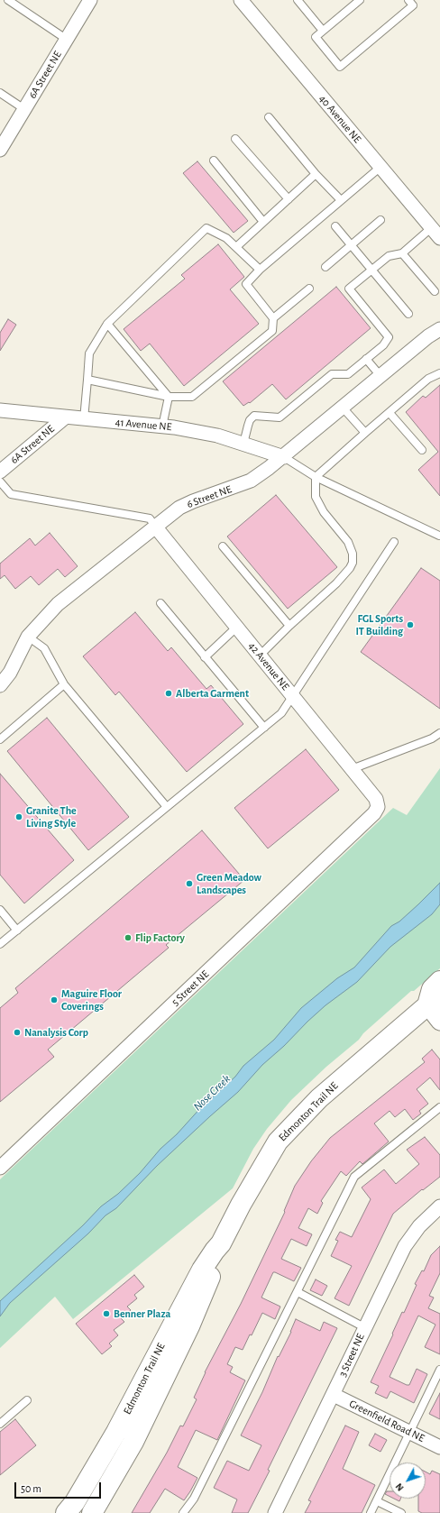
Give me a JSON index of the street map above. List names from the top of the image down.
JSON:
{
  "streets": {
    "main road": ["Edmonton Trail NE"],
    "street": [
      "6A Street NE",
      "40 Avenue NE",
      "41 Avenue NE",
      "6 Street NE",
      "42 Avenue NE",
      "5 Street NE",
      "3 Street NE",
      "Greenfield Road NE"
    ]
  },
  "crossings": [
    ["6A Street NE", "41 Avenue NE"],
    ["41 Avenue NE", "6 Street NE"],
    ["6 Street NE", "42 Avenue NE"],
    ["42 Avenue NE", "5 Street NE"],
    ["3 Street NE", "Greenfield Road NE"]
  ],
  "water": ["Nose Creek"],
  "places": [
    "FGL Sports IT Building",
    "Alberta Garment",
    "Granite The Living Style",
    "Green Meadow Landscapes",
    "Flip Factory",
    "Maguire Floor Coverings",
    "Nanalysis Corp",
    "Benner Plaza"
  ],
  "scale_bar": "50 m",
  "north": "bottom left"
}
